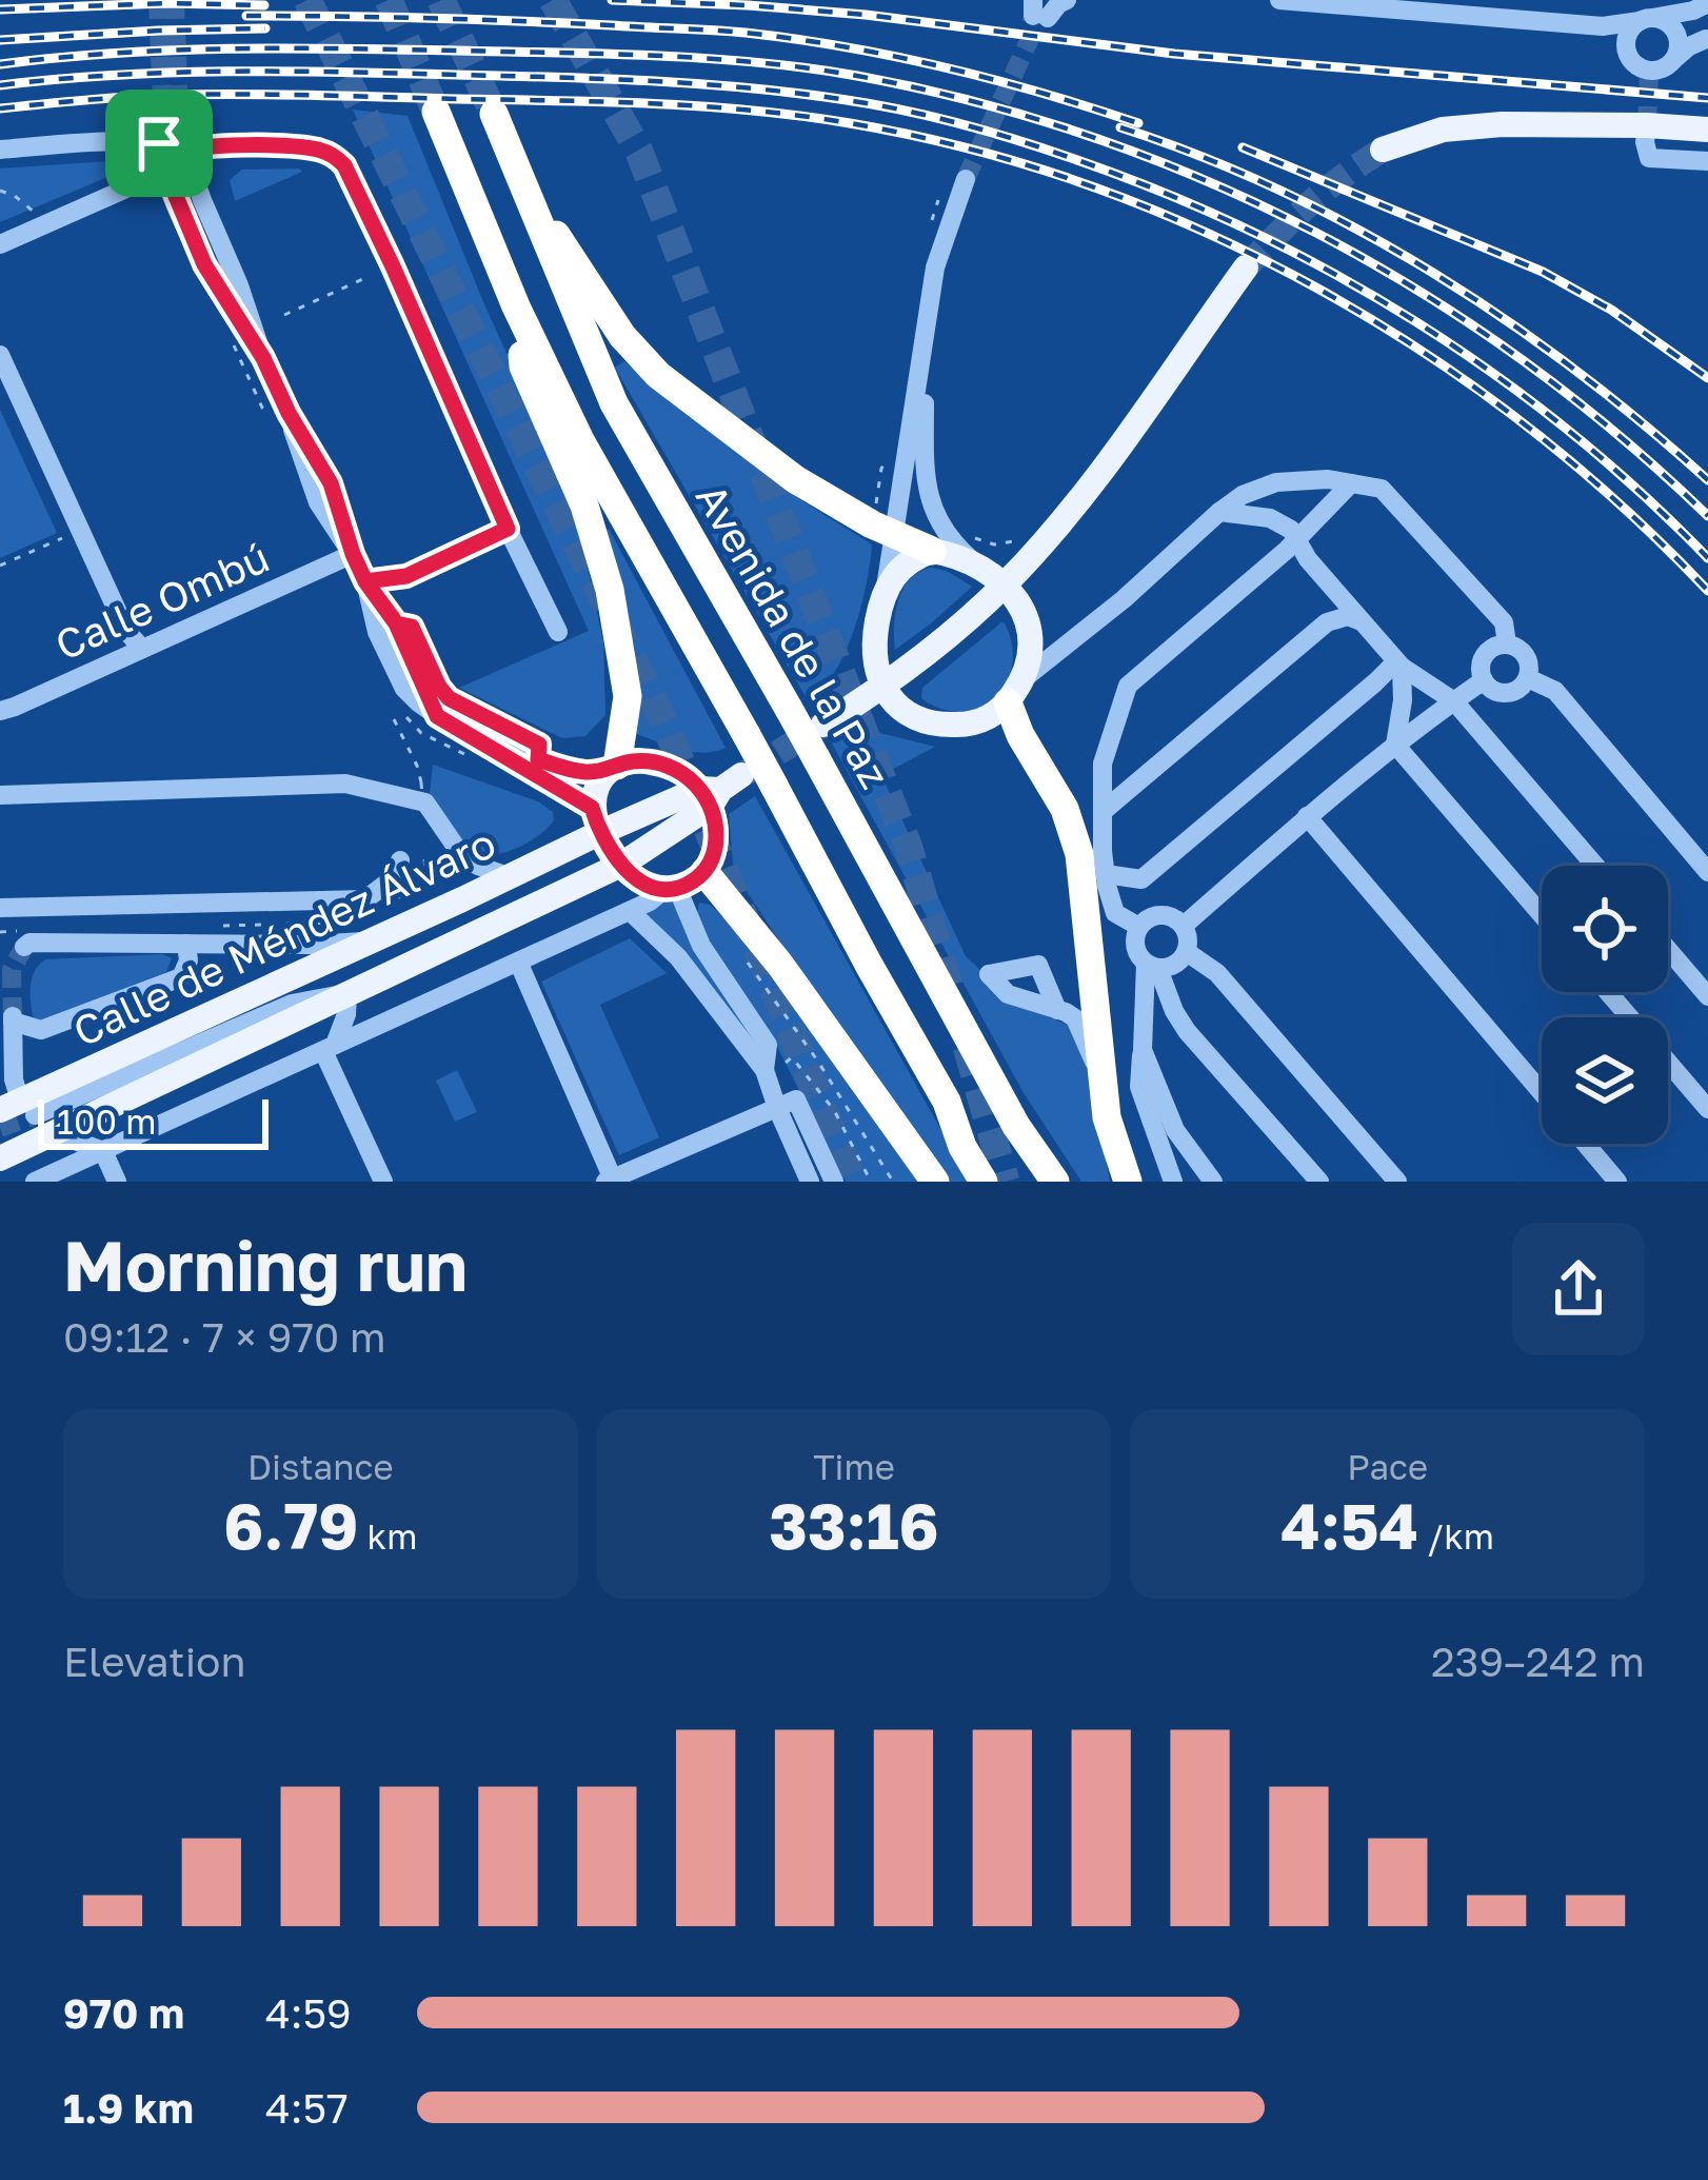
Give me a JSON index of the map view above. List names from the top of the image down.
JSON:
{
  "streets": {
    "highway": ["Avenida de la Paz"],
    "main road": ["Calle de Méndez Álvaro"],
    "street": ["Calle Ombú"]
  },
  "scale_bar": "100 m",
  "page": {
    "scale": "100 m",
    "heading": ["Morning run", "09:12 · 7 × 970 m"],
    "stats": [
      ["Distance", "6.79 km"],
      ["Time", "33:16"],
      ["Pace", "4:54 /km"]
    ],
    "chart": ["Elevation", "239–242 m"],
    "list": [
      {
        "name": "970 m",
        "note": "4:59"
      },
      {
        "name": "1.9 km",
        "note": "4:57"
      }
    ]
  }
}
